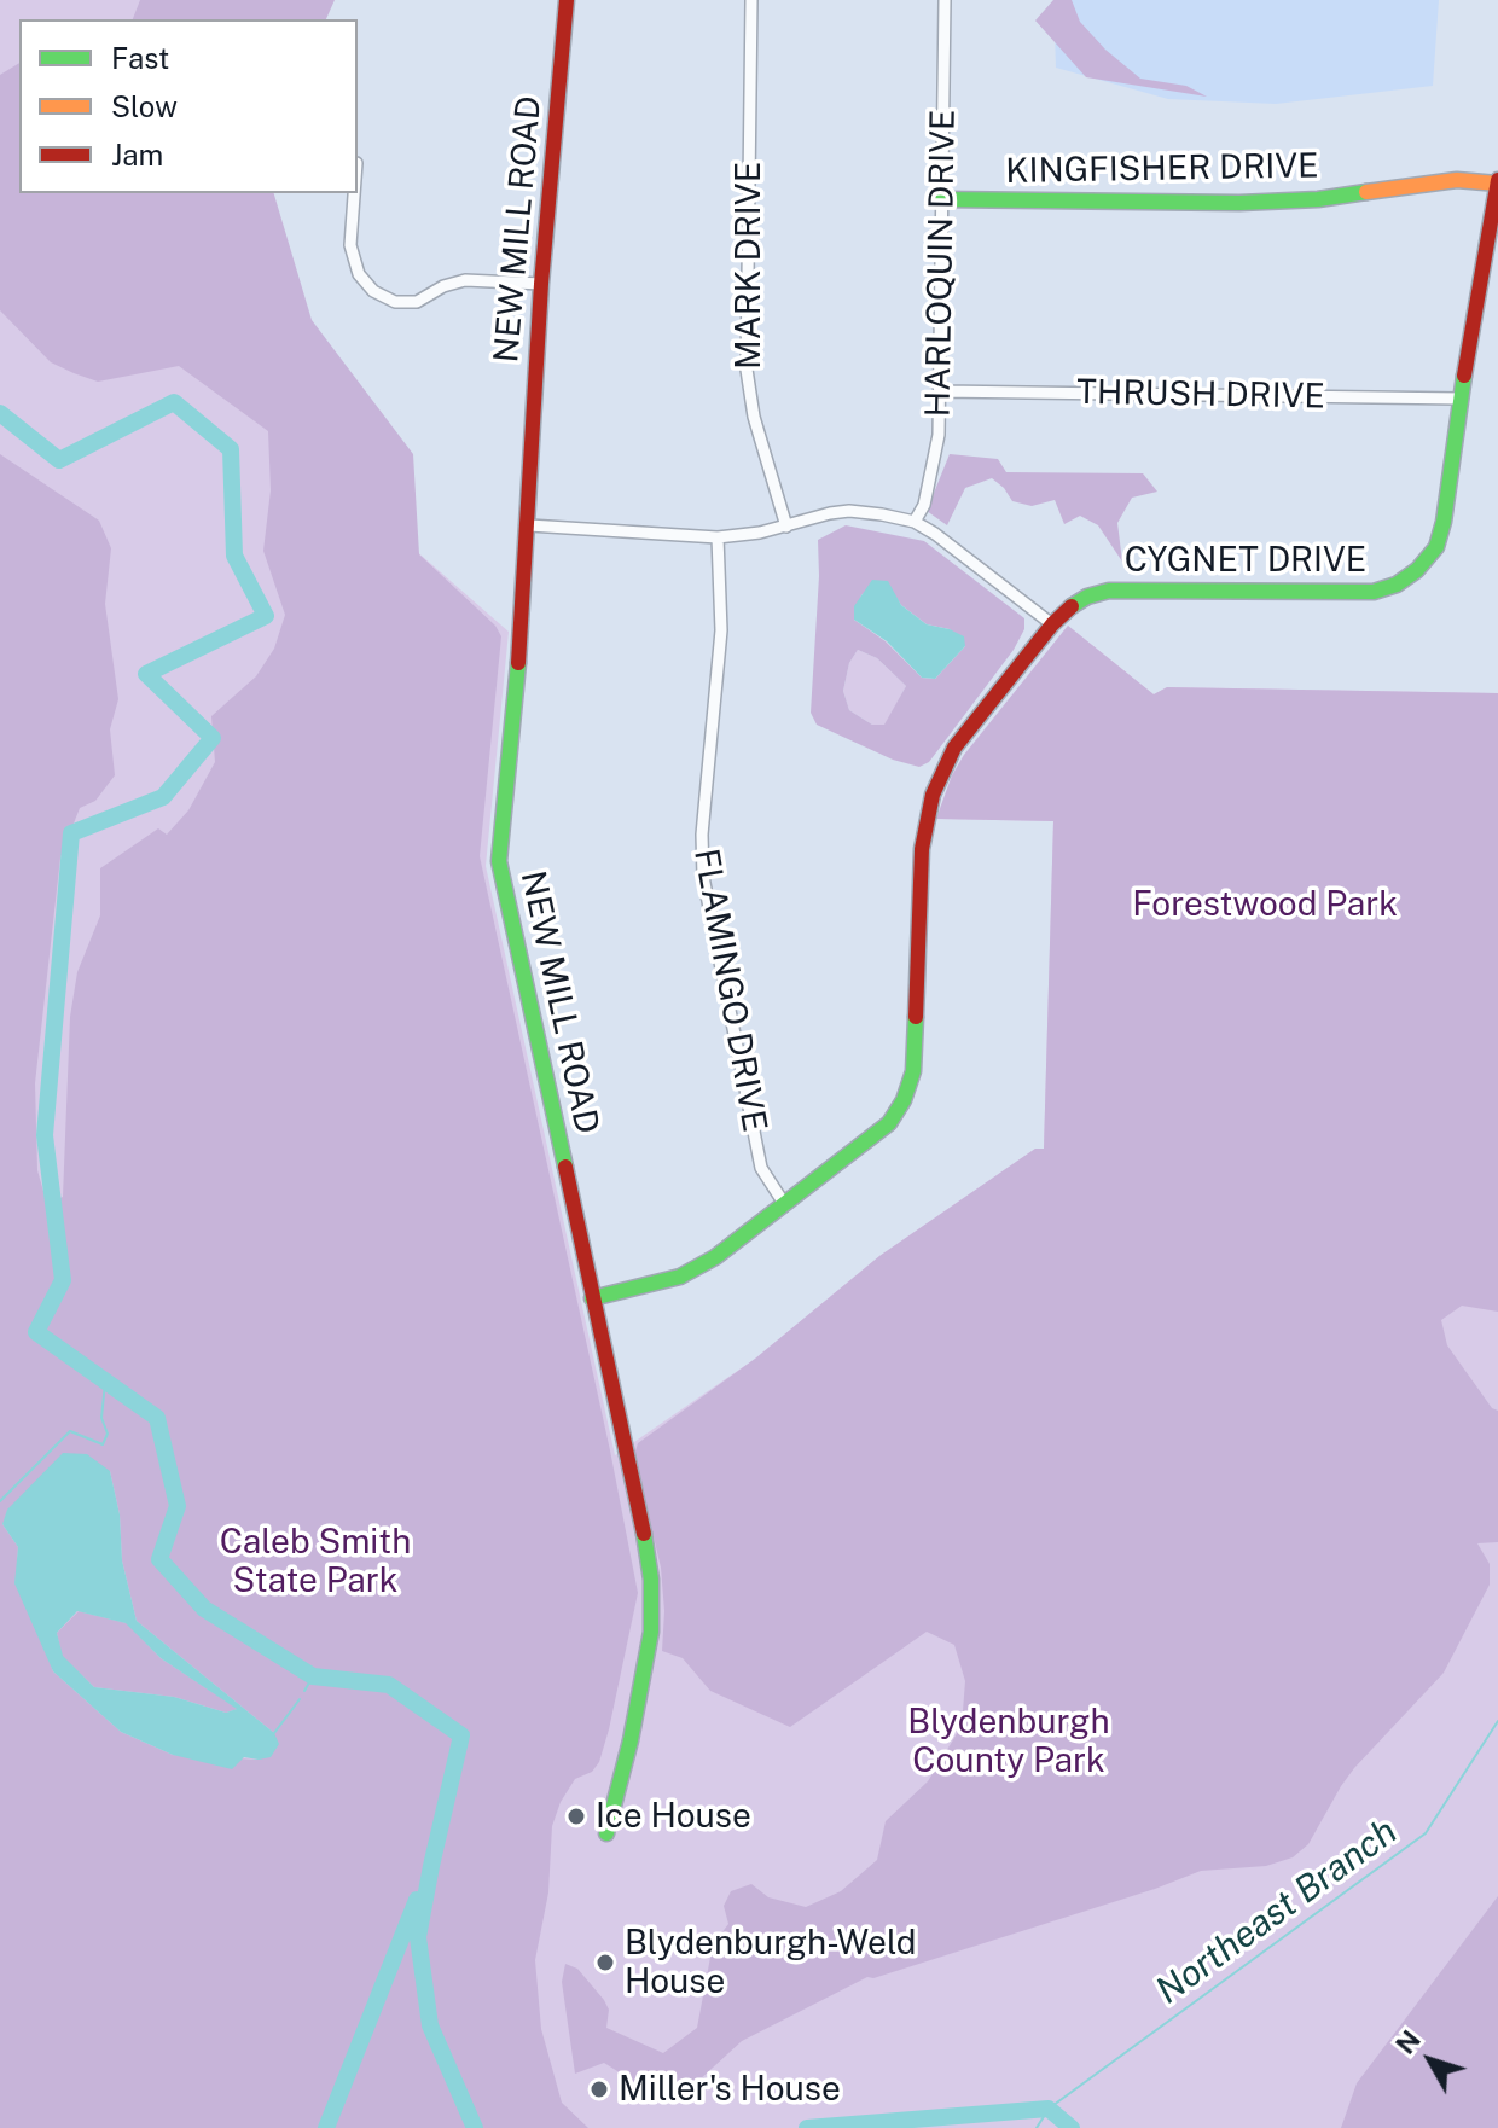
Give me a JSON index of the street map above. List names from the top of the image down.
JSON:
{
  "streets": {
    "street": [
      "KINGFISHER DRIVE",
      "NEW MILL ROAD",
      "HARLOQUIN DRIVE",
      "MARK DRIVE",
      "THRUSH DRIVE",
      "CYGNET DRIVE",
      "FLAMINGO DRIVE"
    ]
  },
  "crossings": [
    ["KINGFISHER DRIVE", "HARLOQUIN DRIVE"],
    ["KINGFISHER DRIVE", "CYGNET DRIVE"],
    ["NEW MILL ROAD", "CYGNET DRIVE"],
    ["HARLOQUIN DRIVE", "THRUSH DRIVE"],
    ["THRUSH DRIVE", "CYGNET DRIVE"],
    ["CYGNET DRIVE", "FLAMINGO DRIVE"]
  ],
  "water": ["Northeast Branch"],
  "parks": ["Forestwood Park", "Caleb Smith State Park", "Blydenburgh County Park"],
  "places": ["Ice House", "Blydenburgh-Weld House", "Miller's House"],
  "legend": ["Fast", "Slow", "Jam"],
  "north": "top left"
}
